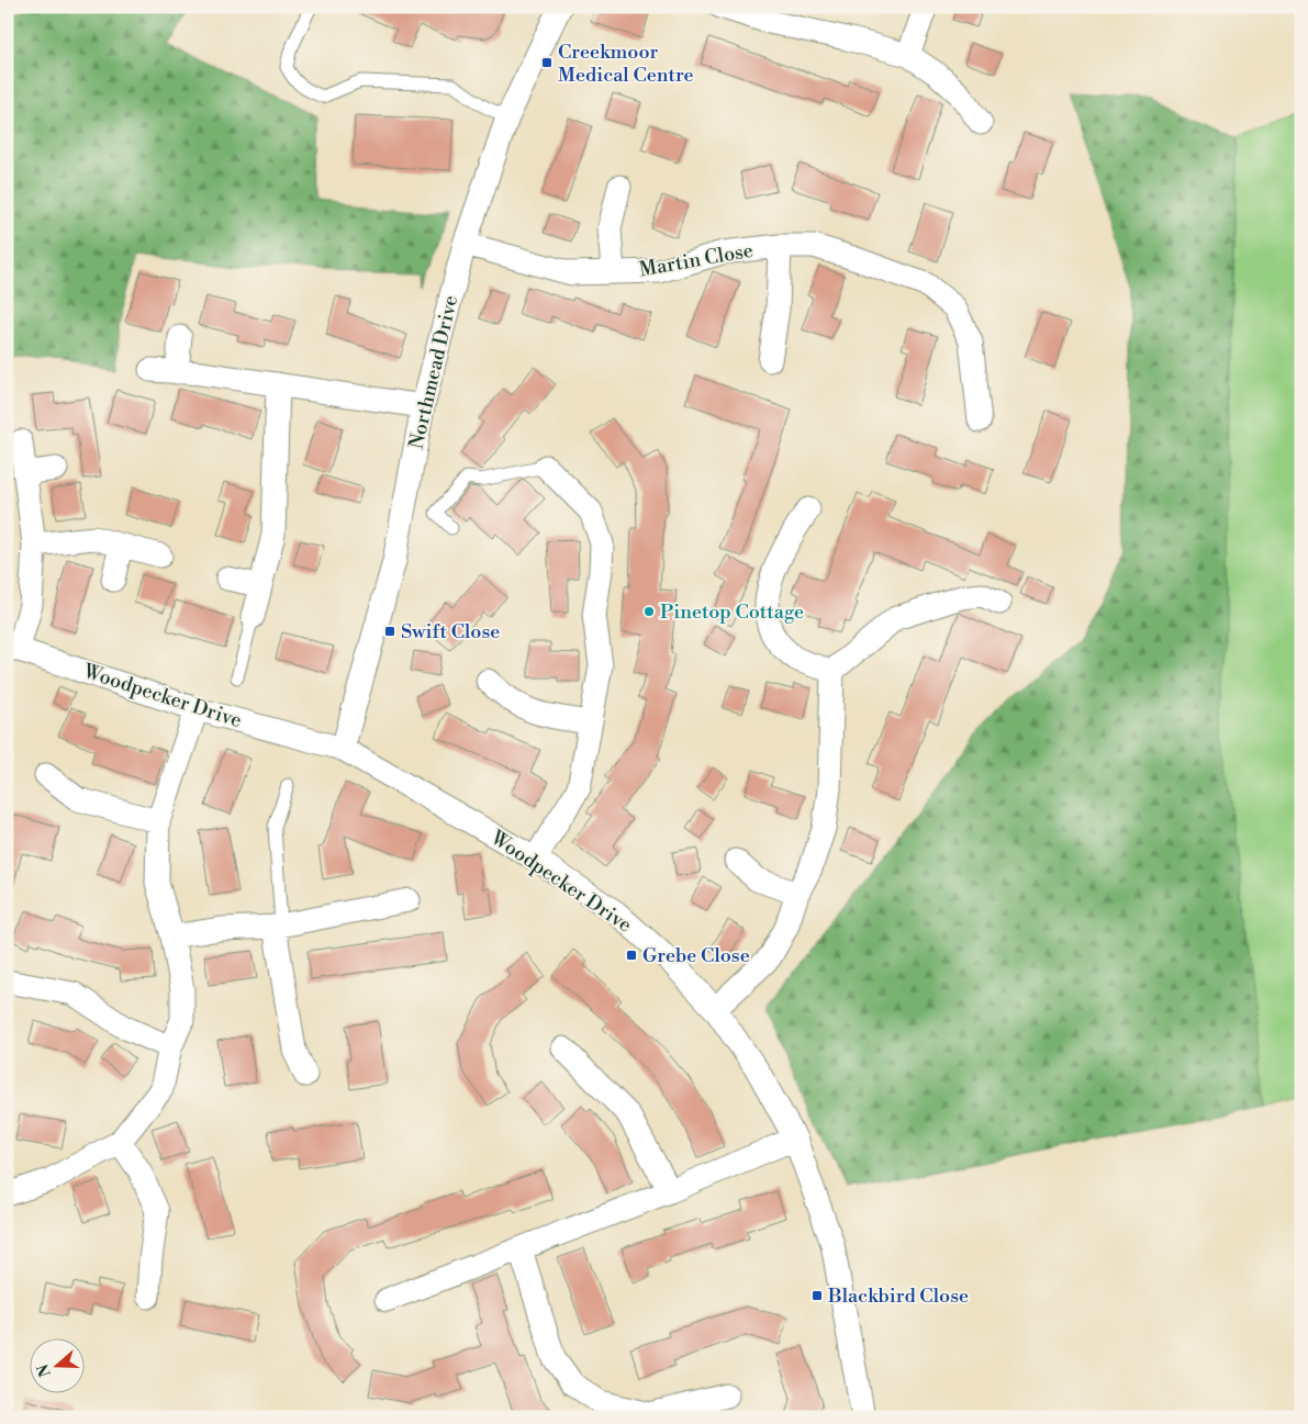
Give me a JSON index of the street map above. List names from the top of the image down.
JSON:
{
  "streets": {
    "street": ["Martin Close", "Northmead Drive", "Woodpecker Drive"]
  },
  "crossings": [
    ["Martin Close", "Northmead Drive"],
    ["Northmead Drive", "Woodpecker Drive"]
  ],
  "places": {
    "transit": [
      "Creekmoor Medical Centre",
      "Swift Close",
      "Grebe Close",
      "Blackbird Close"
    ],
    "other": ["Pinetop Cottage"]
  },
  "north": "left"
}
